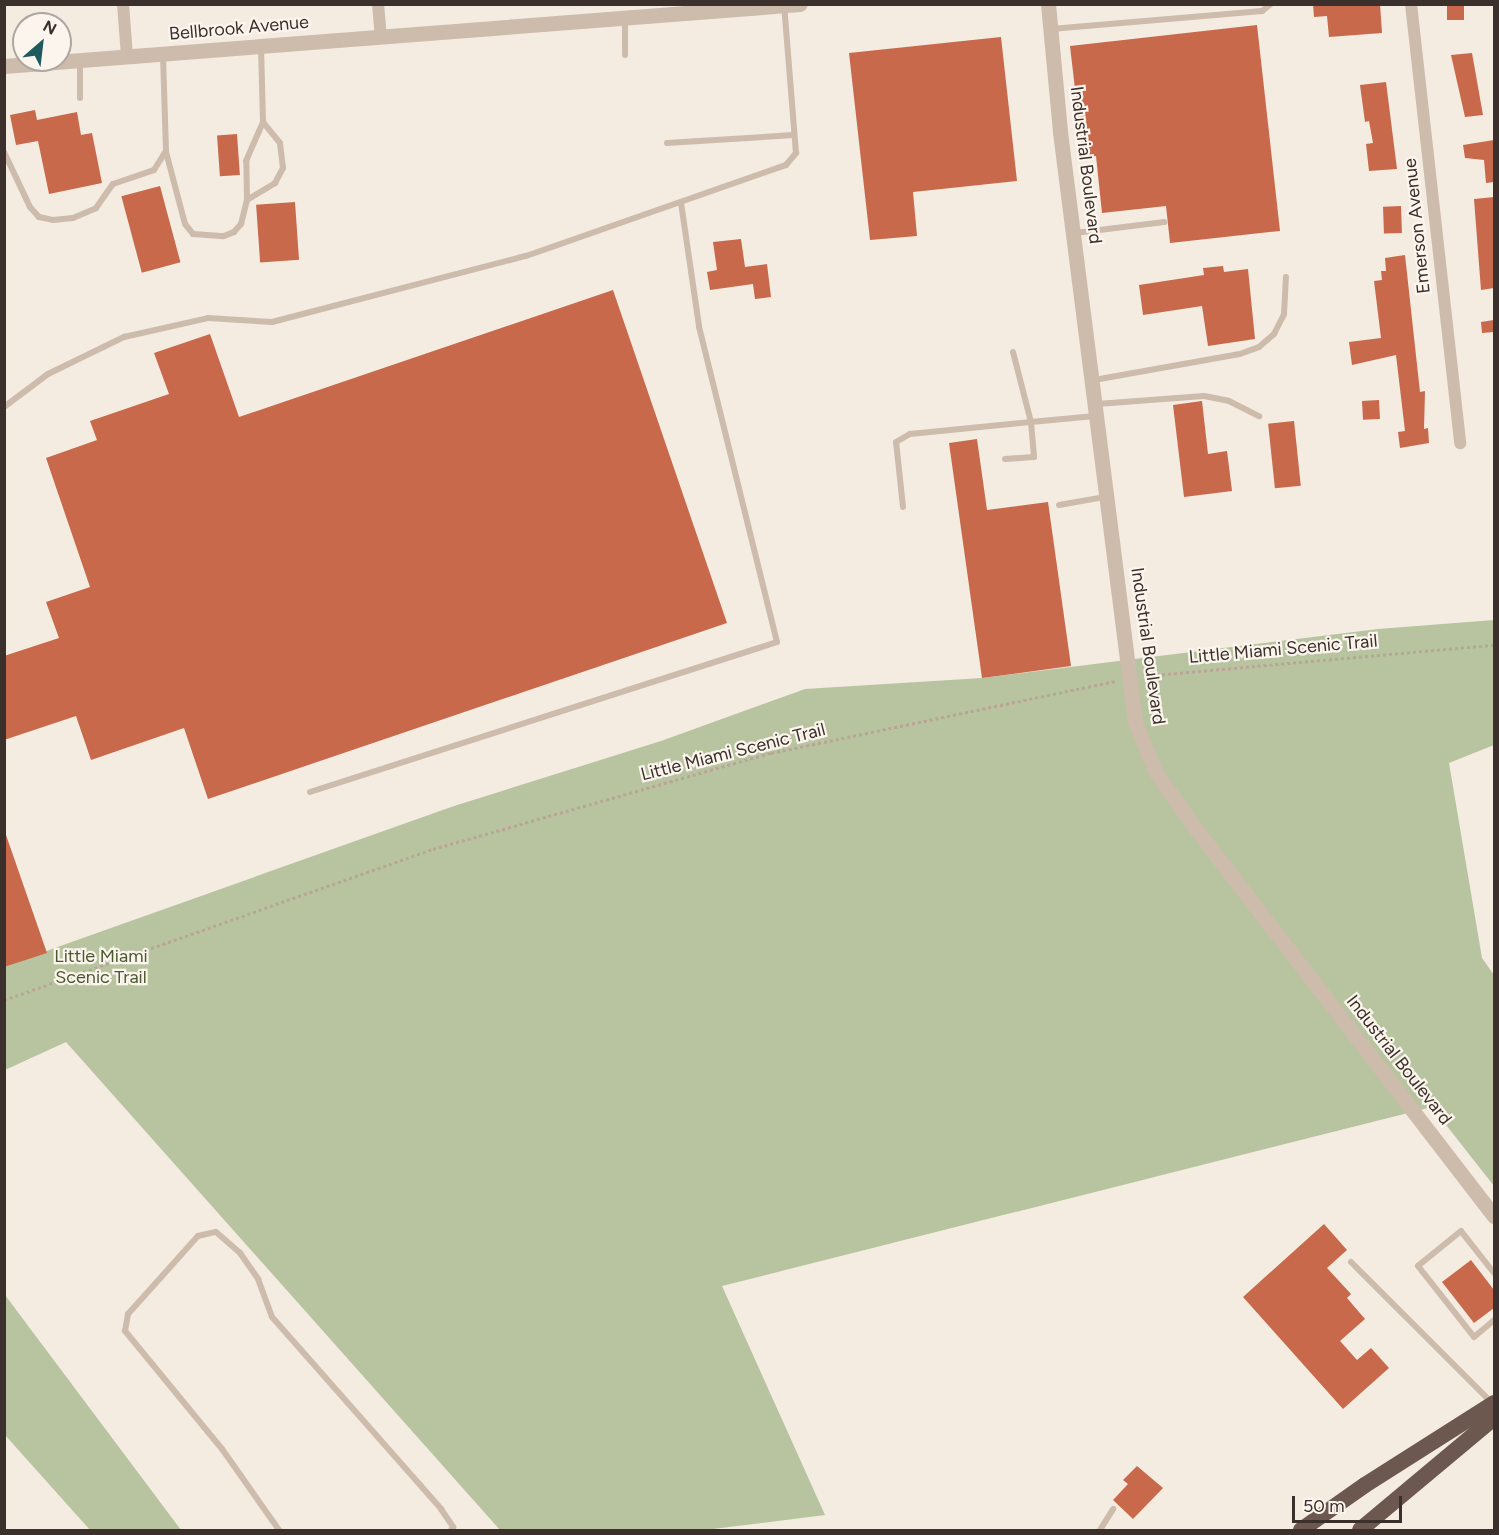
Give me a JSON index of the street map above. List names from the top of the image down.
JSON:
{
  "streets": {
    "street": ["Bellbrook Avenue", "Industrial Boulevard", "Emerson Avenue"],
    "path": ["Little Miami Scenic Trail"]
  },
  "crossings": [
    ["Industrial Boulevard", "Little Miami Scenic Trail"]
  ],
  "parks": ["Little Miami Scenic Trail"],
  "scale_bar": "50 m",
  "north": "top right"
}
